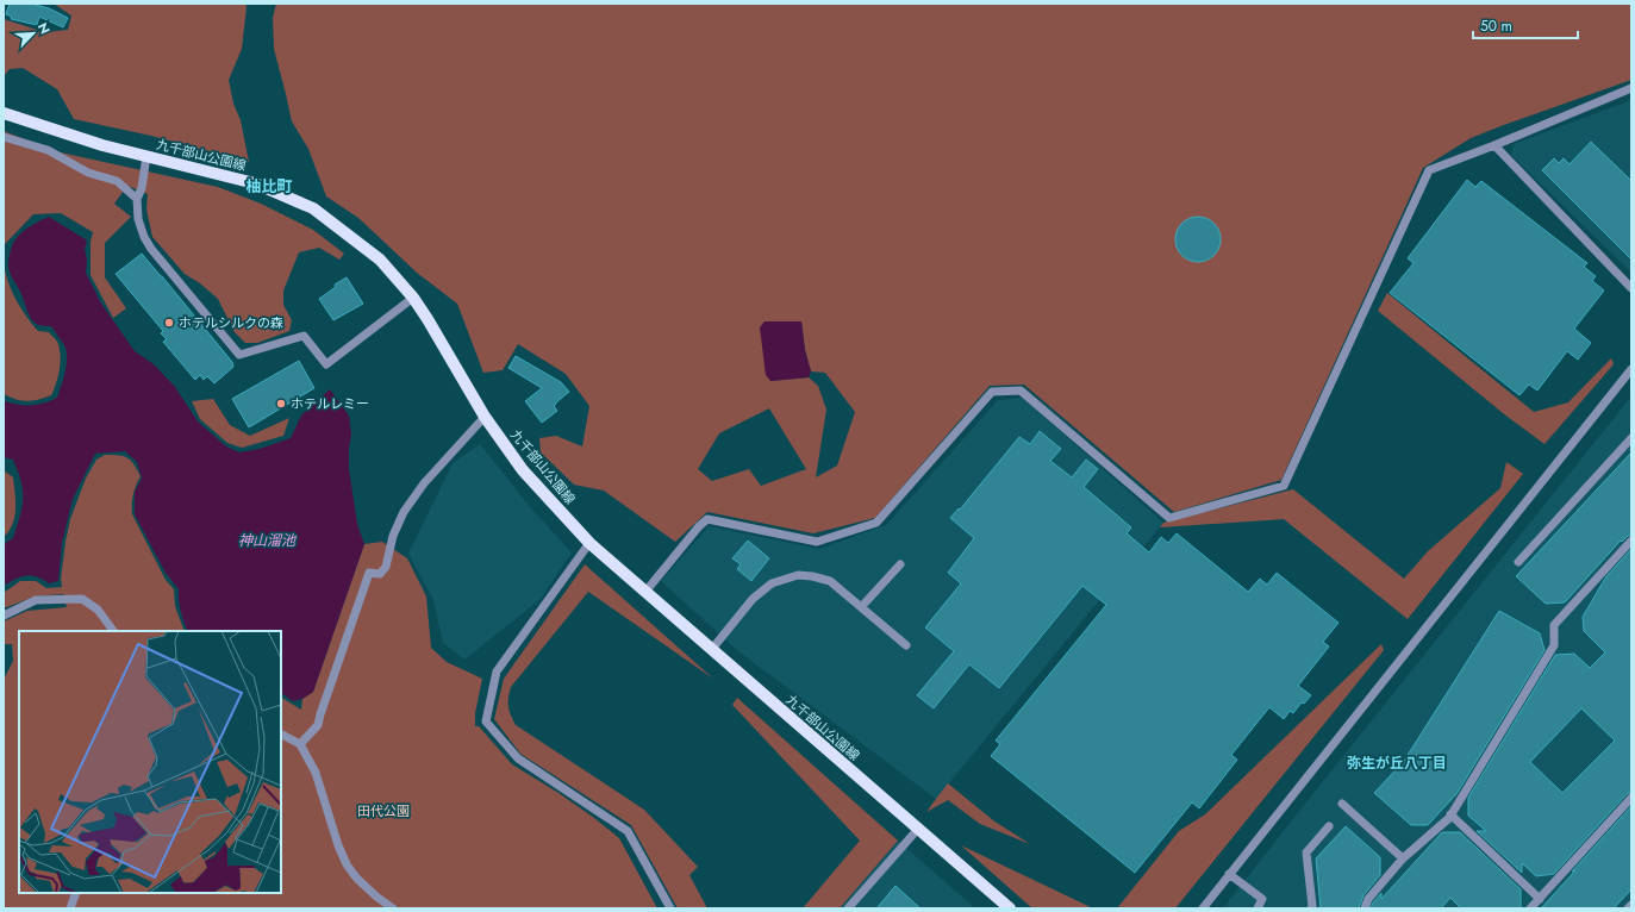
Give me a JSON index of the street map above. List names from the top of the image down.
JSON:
{
  "streets": {
    "main road": ["九千部山公園線"]
  },
  "districts": ["柚比町", "弥生が丘八丁目"],
  "water": ["神山溜池"],
  "parks": ["田代公園"],
  "places": ["ホテルシルクの森", "ホテルレミー"],
  "scale_bar": "50 m",
  "north": "top right"
}
